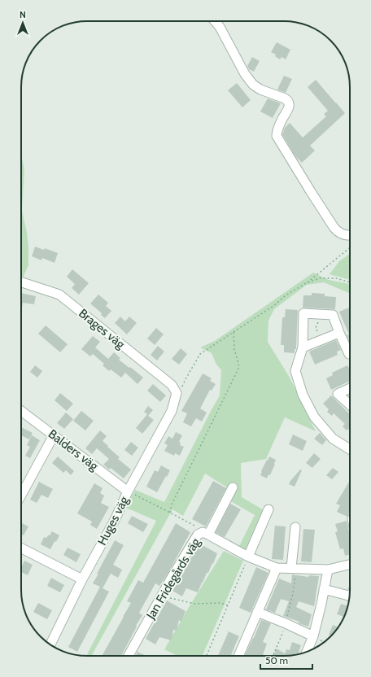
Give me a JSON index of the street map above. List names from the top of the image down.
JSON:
{
  "streets": {
    "street": [
      "Brages väg",
      "Balders väg",
      "Huges väg",
      "Jan Fridegårds väg"
    ]
  },
  "crossings": [
    ["Brages väg", "Huges väg"],
    ["Balders väg", "Huges väg"]
  ],
  "scale_bar": "50 m",
  "north": "top"
}
